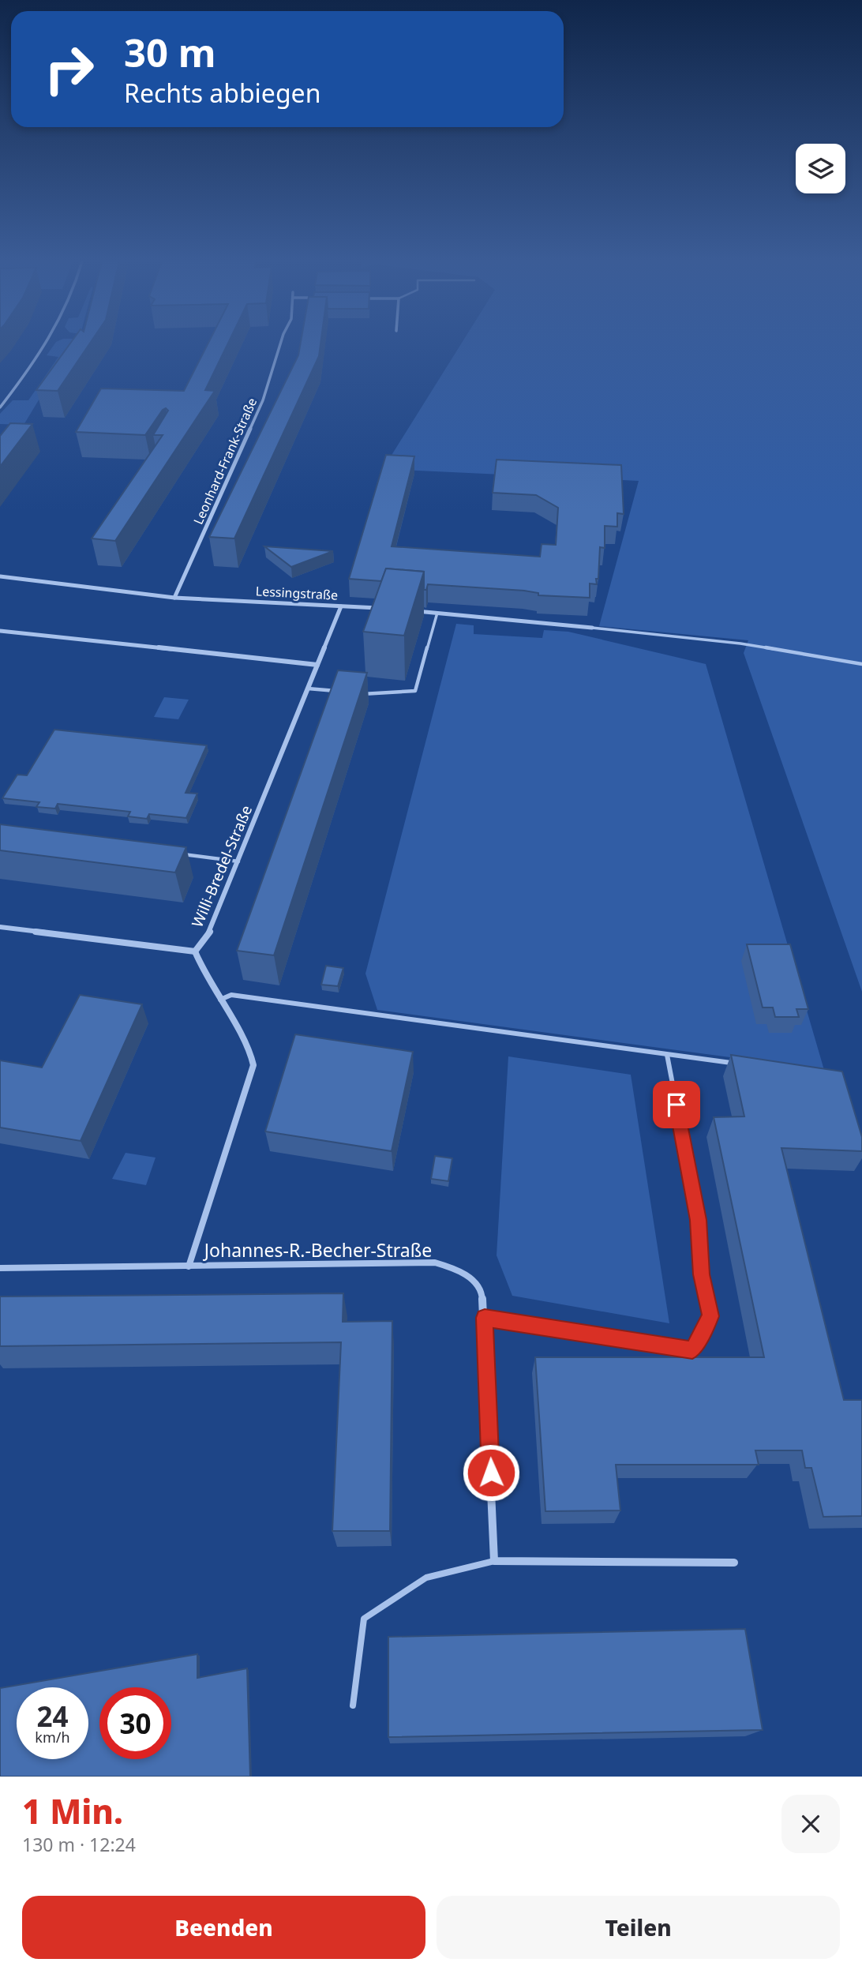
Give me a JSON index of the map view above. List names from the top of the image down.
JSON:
{
  "streets": {
    "street": [
      "Leonhard-Frank-Straße",
      "Lessingstraße",
      "Willi-Bredel-Straße",
      "Johannes-R.-Becher-Straße"
    ]
  },
  "crossings": [
    ["Leonhard-Frank-Straße", "Lessingstraße"],
    ["Lessingstraße", "Willi-Bredel-Straße"]
  ],
  "page": {
    "turn": ["30 m", "Rechts abbiegen"],
    "speed": "24 km/h",
    "limit": "30",
    "heading": ["1 Min.", "130 m · 12:24"],
    "buttons": ["Beenden", "Teilen"]
  }
}
